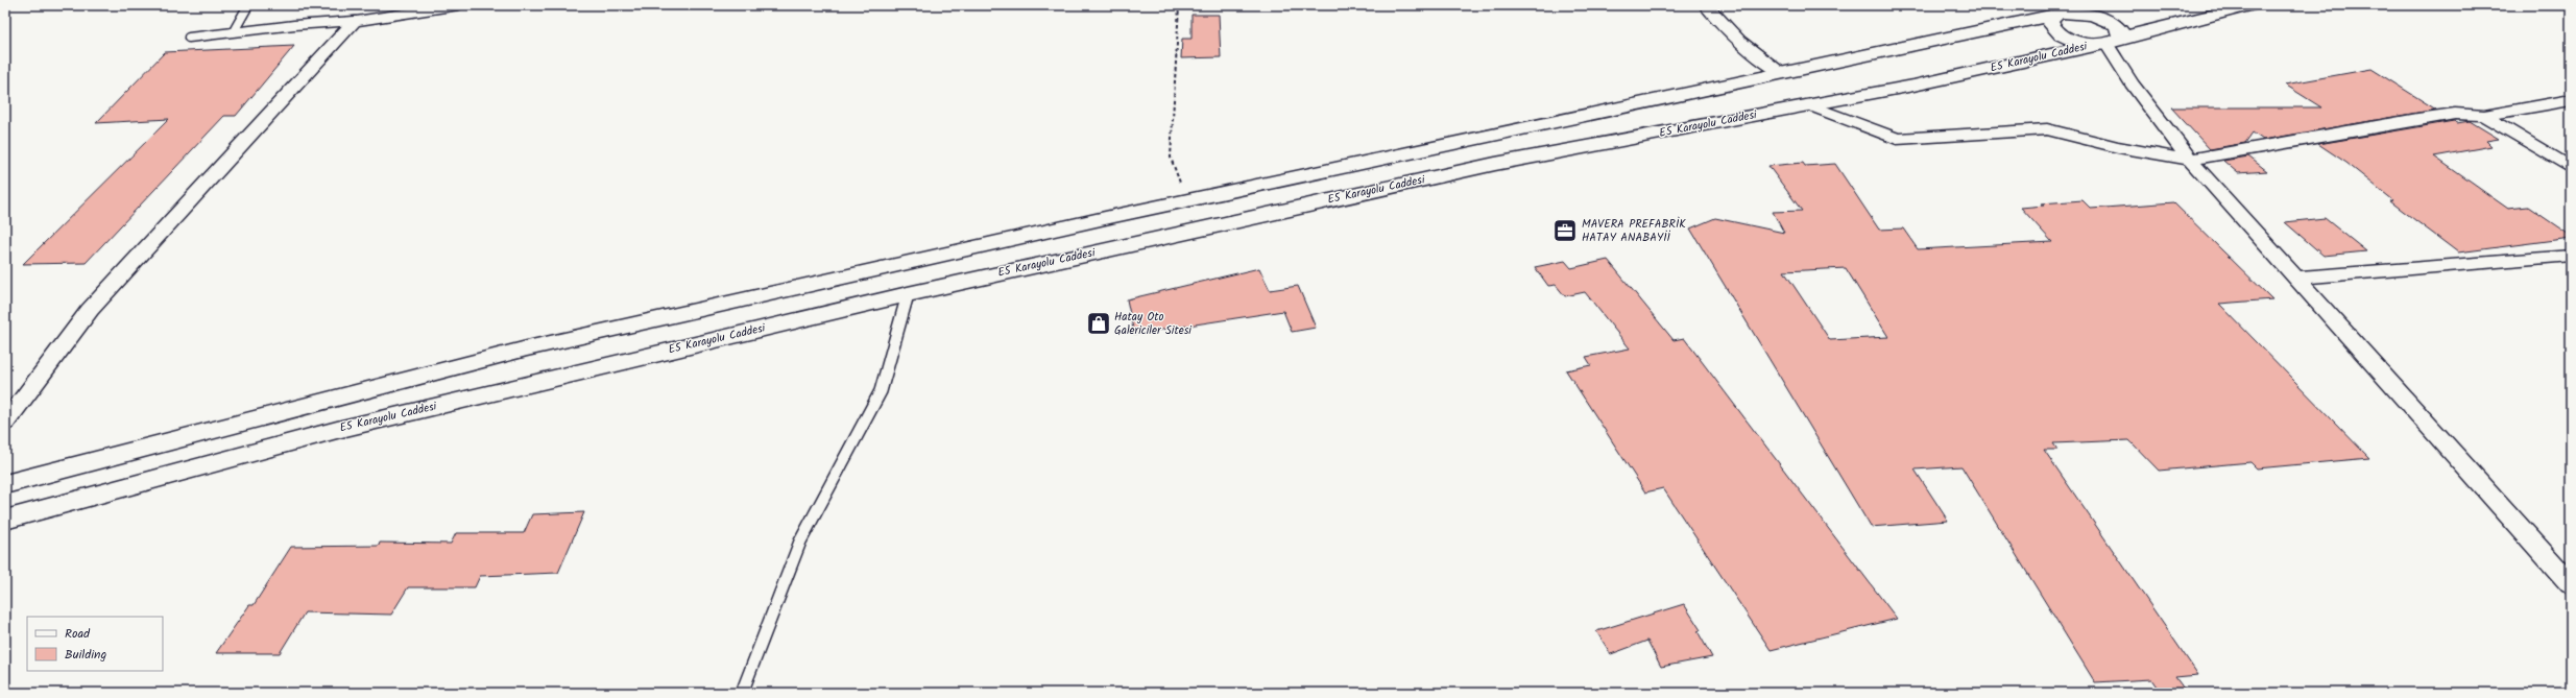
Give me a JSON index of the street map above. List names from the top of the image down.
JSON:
{
  "streets": {
    "highway": ["E5 Karayolu Caddesi"]
  },
  "places": {
    "office": ["MAVERA PREFABRİK HATAY ANABAYİİ"],
    "shop": ["Hatay Oto Galericiler Sitesi"]
  },
  "legend": ["Road", "Building"]
}
